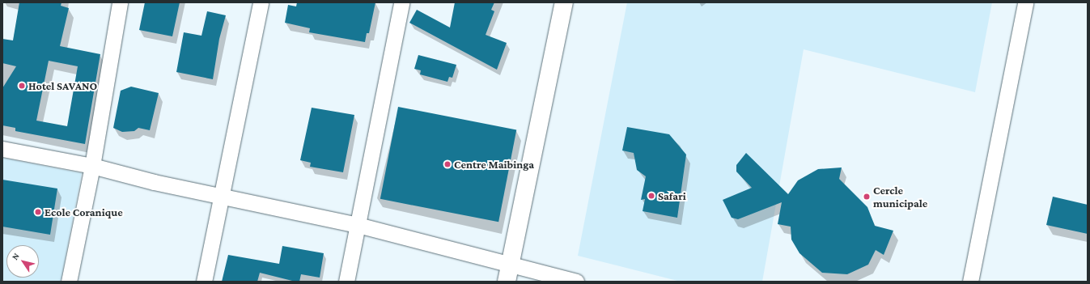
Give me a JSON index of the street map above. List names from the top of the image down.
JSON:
{
  "places": [
    "Hotel SAVANO",
    "Centre Maibinga",
    "Safari",
    "Cercle municipale",
    "Ecole Coranique"
  ],
  "north": "top left"
}
